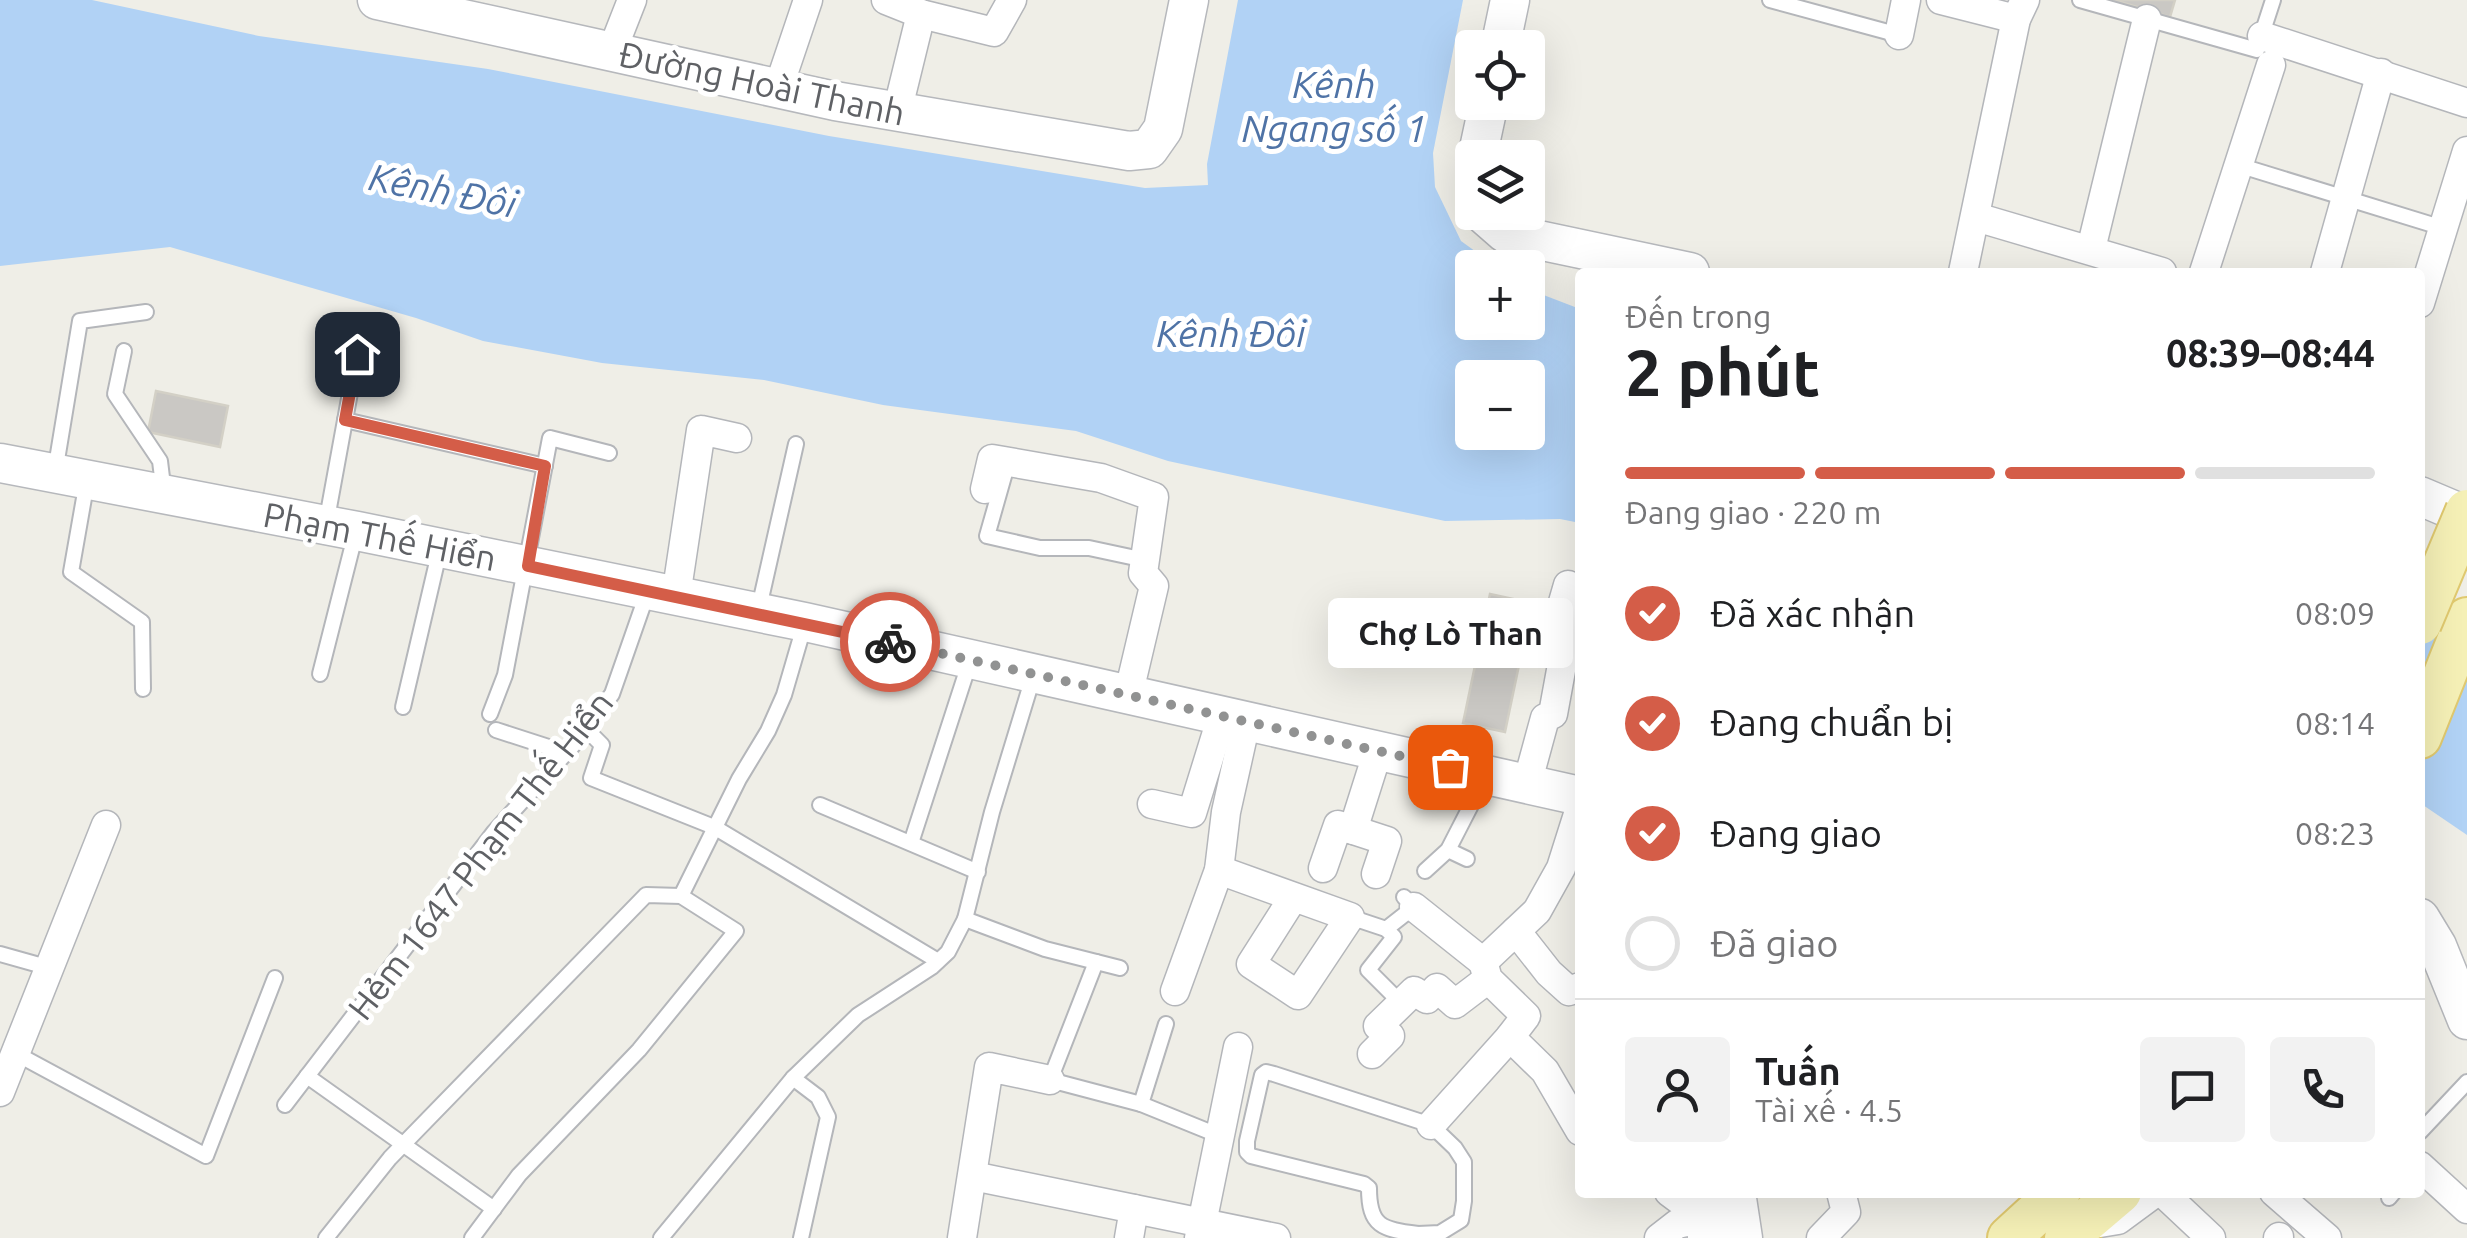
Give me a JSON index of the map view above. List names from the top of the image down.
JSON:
{
  "streets": {
    "main road": ["Đường Hoài Thanh", "Phạm Thế Hiển"],
    "lane": ["Hẻm 1647 Phạm Thế Hiển"]
  },
  "crossings": [
    ["Phạm Thế Hiển", "Hẻm 1647 Phạm Thế Hiển"]
  ],
  "water": ["Kênh Ngang số 1", "Kênh Đôi"],
  "places": ["Chợ Lò Than"],
  "page": {
    "map_buttons": ["+", "−"],
    "heading": ["2 phút", "Đến trong", "08:39–08:44"],
    "panel": ["Tuấn", "Tài xế · 4.5"],
    "bar": "Đang giao · 220 m",
    "list": [
      ["Đã xác nhận", "08:09"],
      ["Đang chuẩn bị", "08:14"],
      ["Đang giao", "08:23"],
      "Đã giao"
    ],
    "bubble": "Chợ Lò Than"
  }
}
